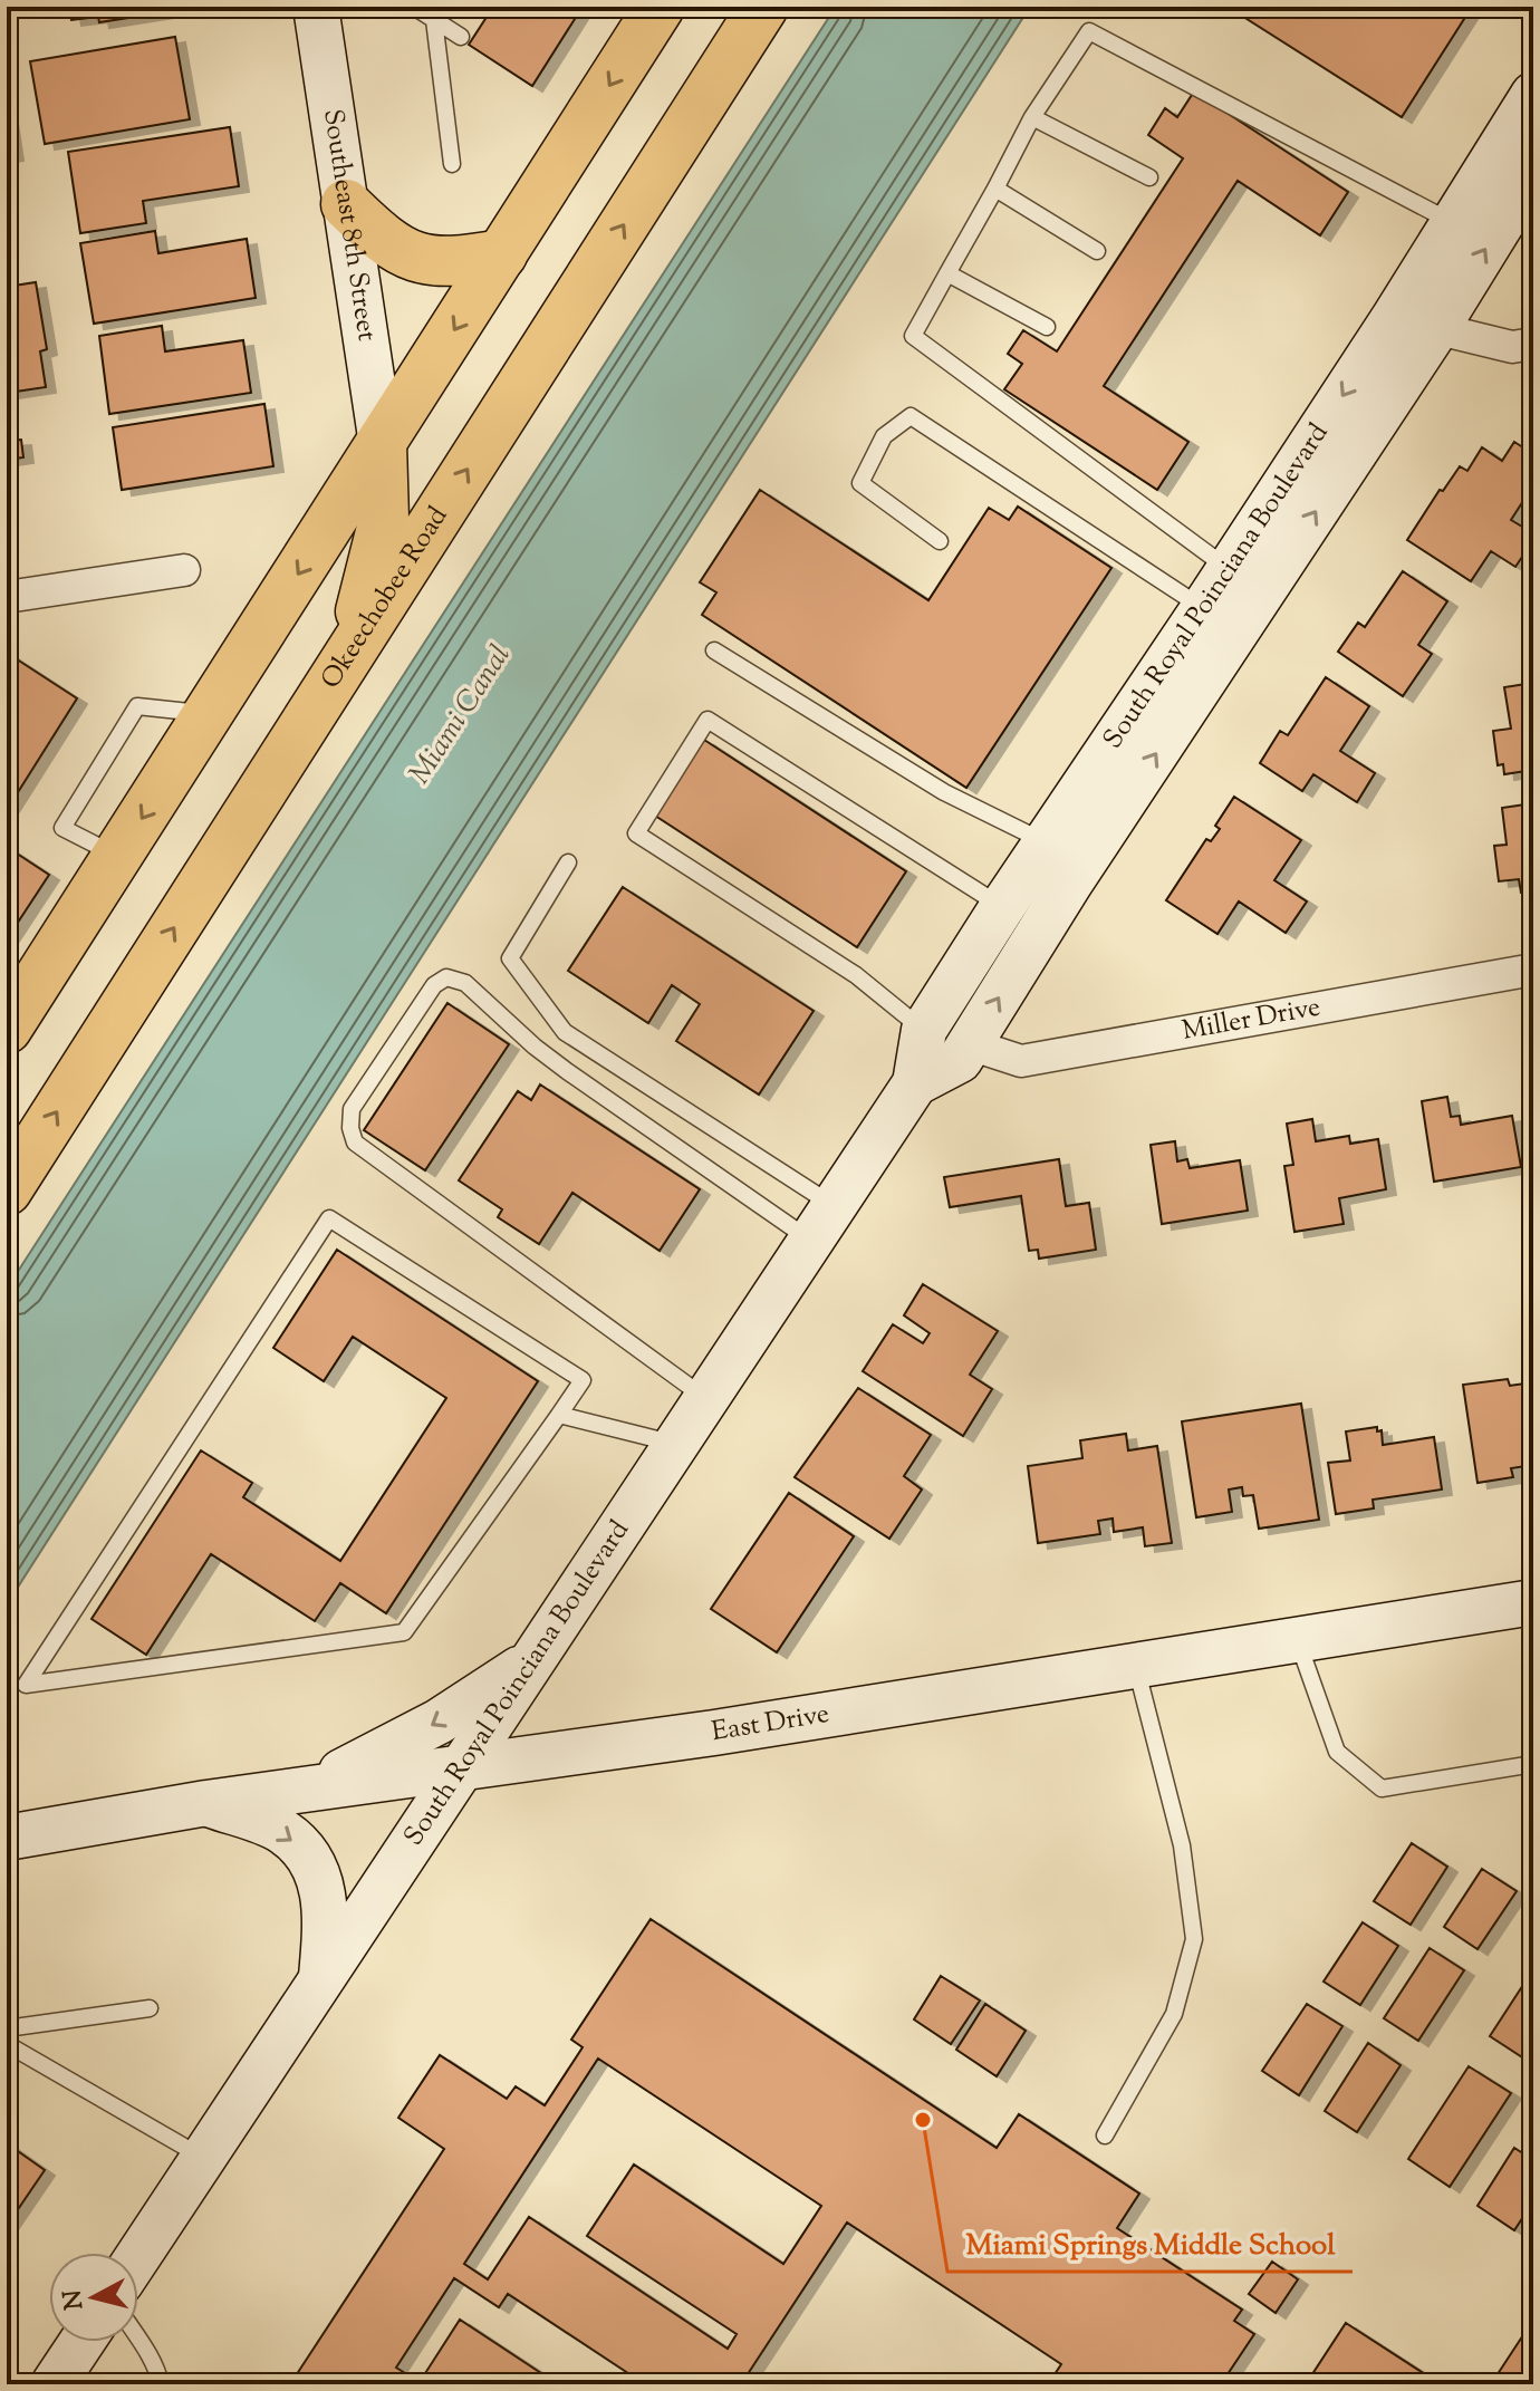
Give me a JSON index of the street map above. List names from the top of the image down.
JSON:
{
  "streets": {
    "highway": ["Okeechobee Road"],
    "street": [
      "Southeast 8th Street",
      "South Royal Poinciana Boulevard",
      "Miller Drive",
      "East Drive"
    ]
  },
  "crossings": [
    ["South Royal Poinciana Boulevard", "Miller Drive"],
    ["South Royal Poinciana Boulevard", "East Drive"]
  ],
  "water": ["Miami Canal"],
  "places": ["Miami Springs Middle School"],
  "north": "left"
}
